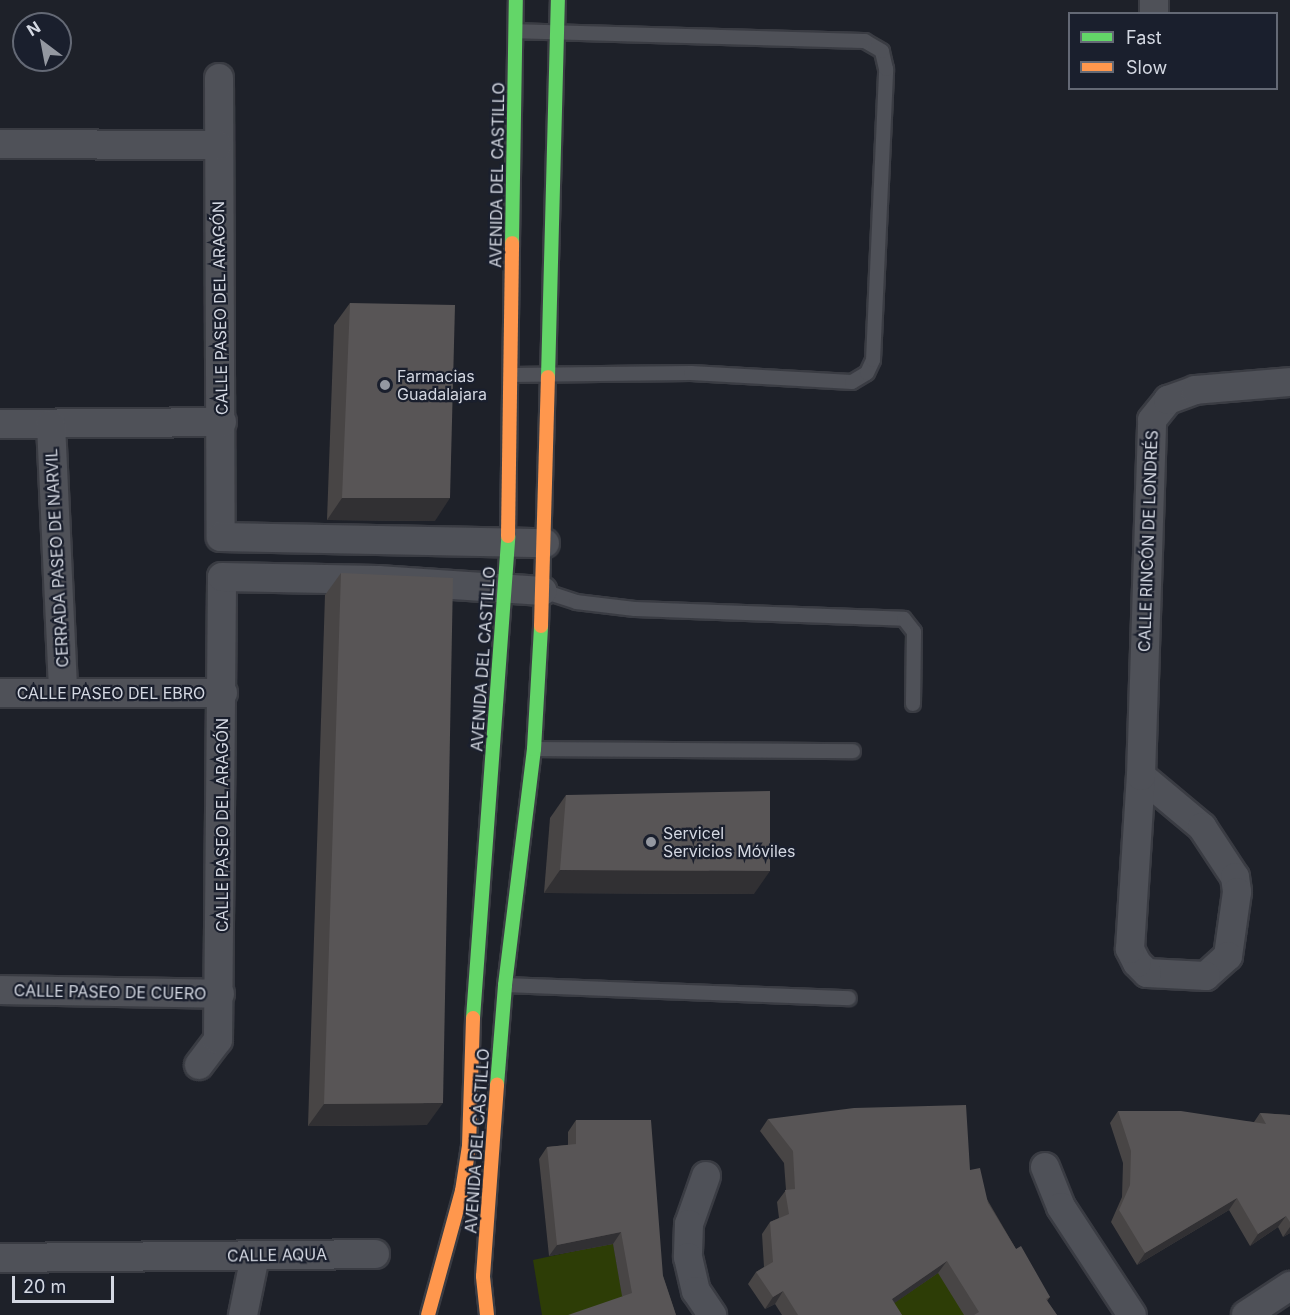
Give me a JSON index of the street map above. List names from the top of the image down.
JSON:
{
  "streets": {
    "main road": ["AVENIDA DEL CASTILLO"],
    "street": [
      "CALLE PASEO DEL ARAGÓN",
      "CALLE RINCÓN DE LONDRÉS",
      "CERRADA PASEO DE NARVIL",
      "CALLE PASEO DEL EBRO",
      "CALLE PASEO DE CUERO",
      "CALLE AQUA"
    ]
  },
  "crossings": [
    ["CALLE PASEO DEL ARAGÓN", "CALLE PASEO DEL EBRO"],
    ["CALLE PASEO DEL ARAGÓN", "CALLE PASEO DE CUERO"],
    ["CERRADA PASEO DE NARVIL", "CALLE PASEO DEL EBRO"]
  ],
  "places": ["Farmacias Guadalajara", "Servicel Servicios Móviles"],
  "legend": ["Fast", "Slow"],
  "scale_bar": "20 m",
  "north": "top left"
}
